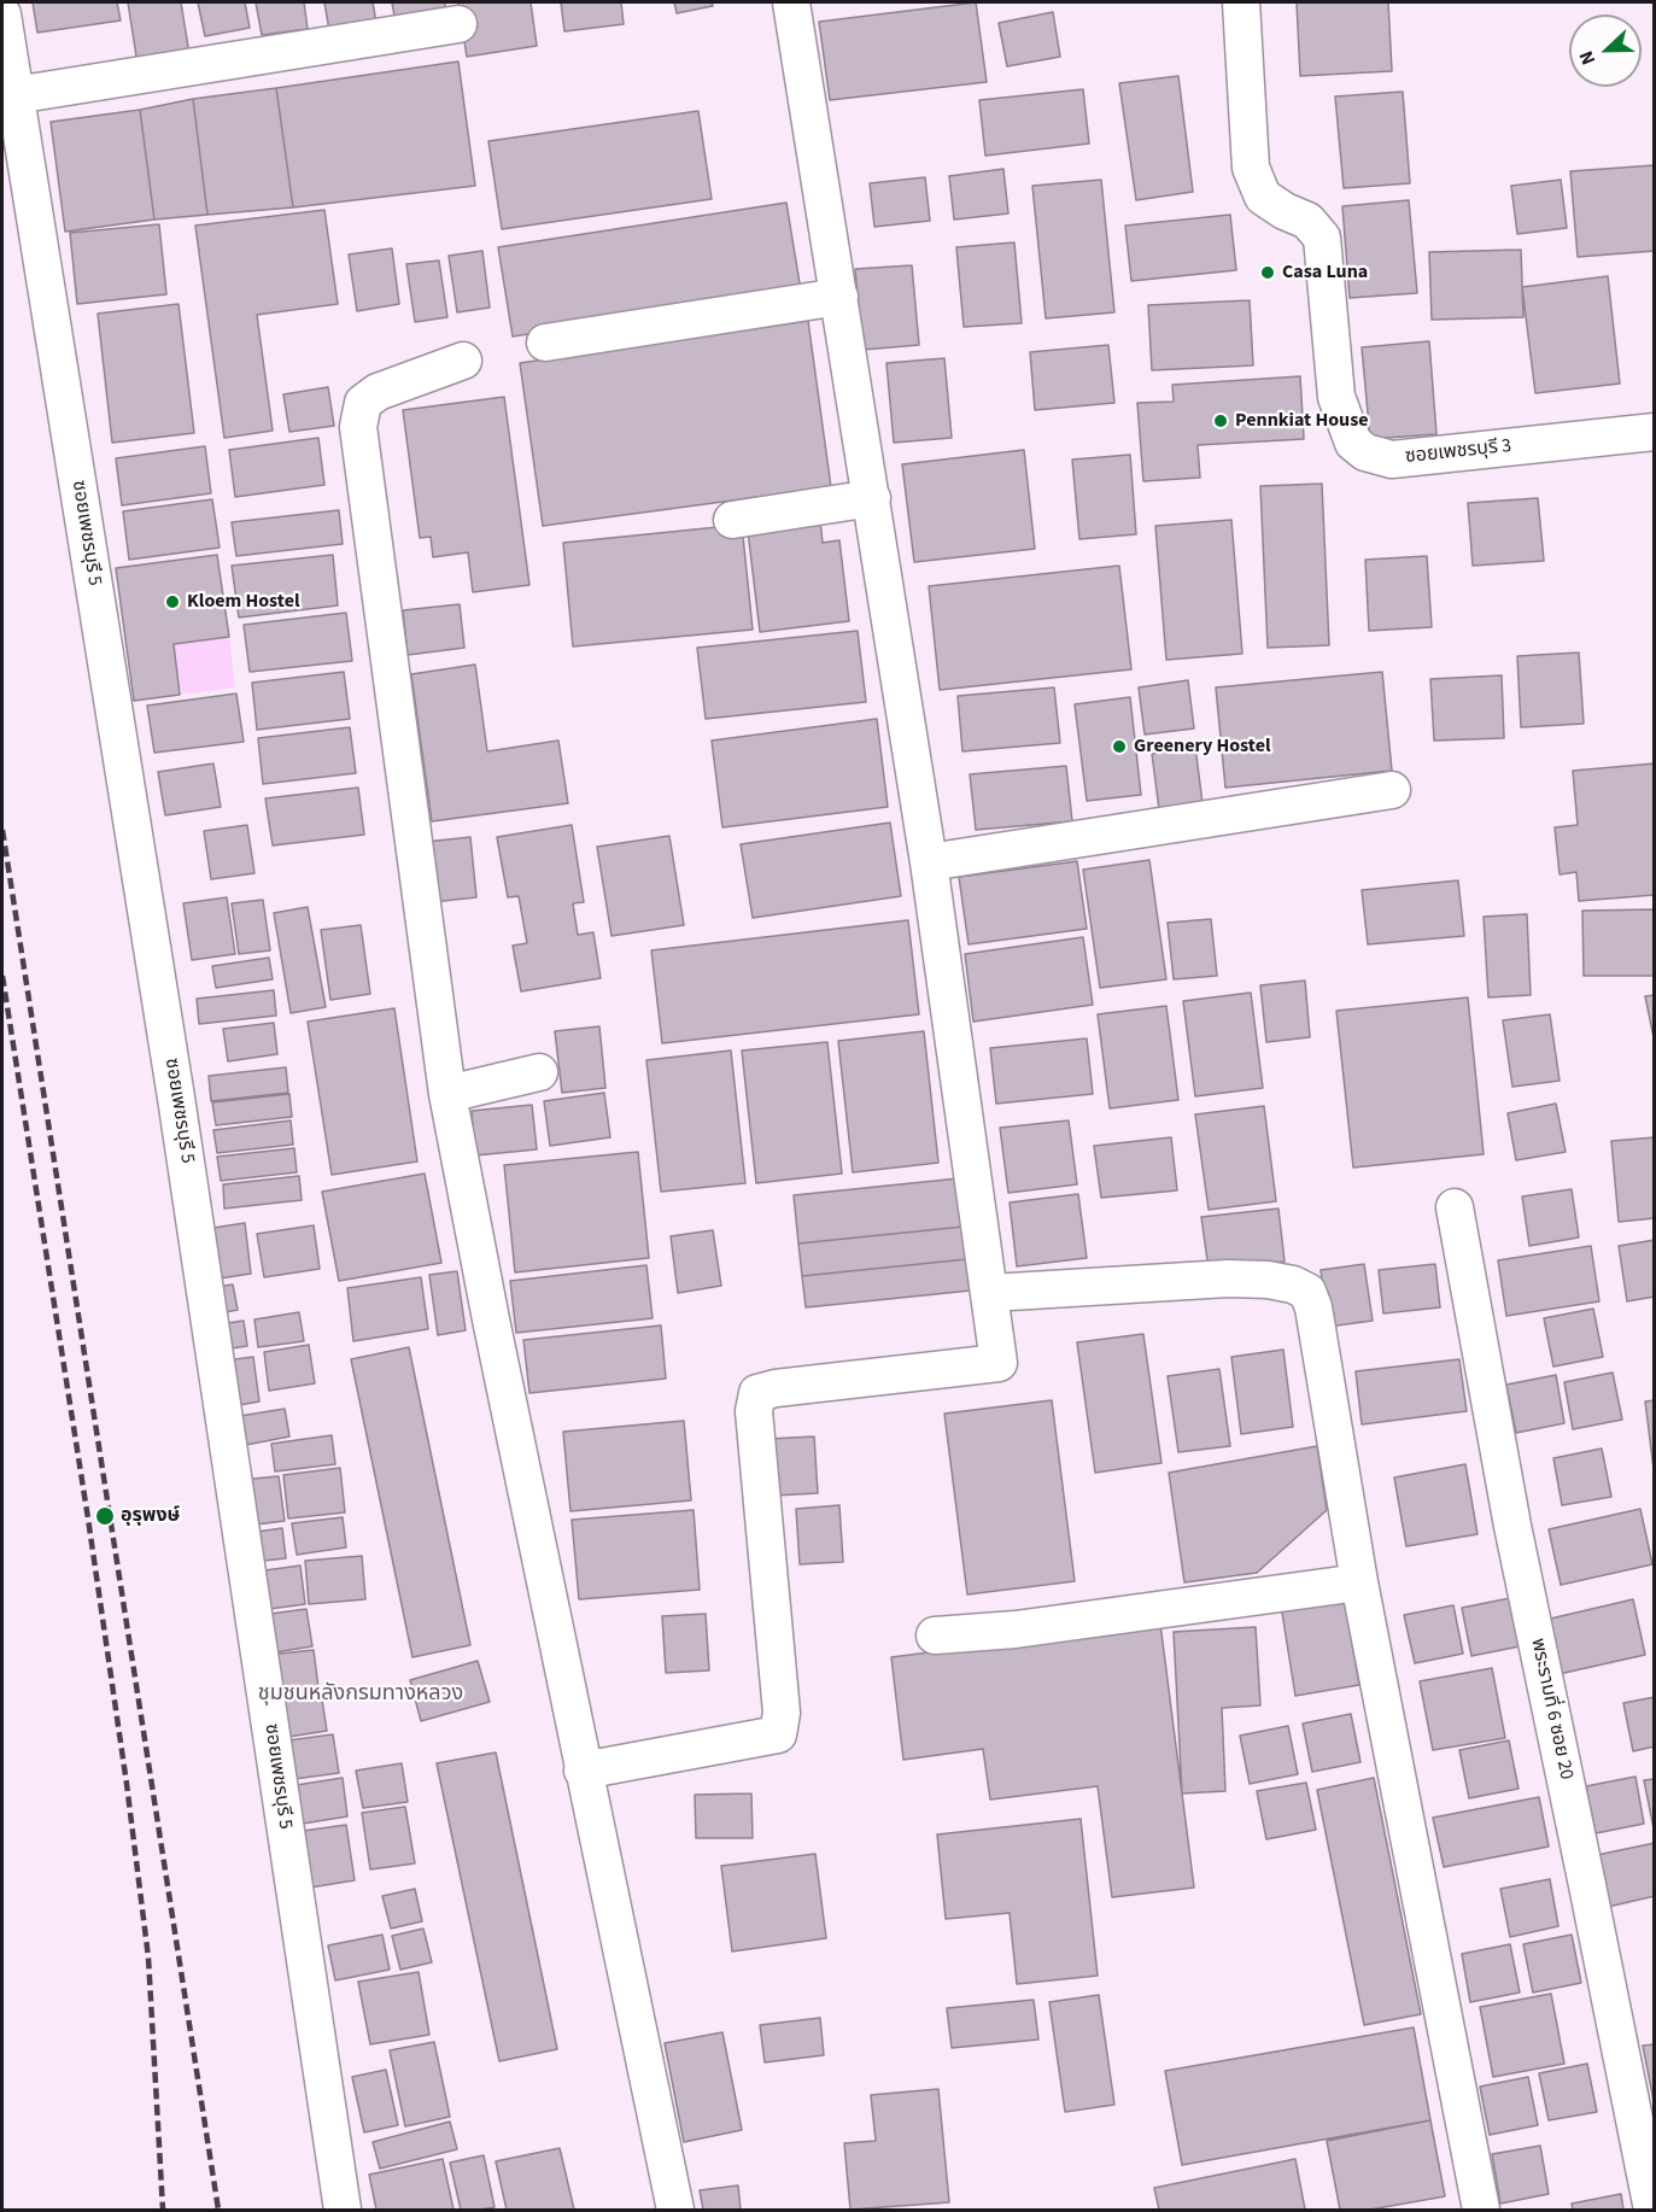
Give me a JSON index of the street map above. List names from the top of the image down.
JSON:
{
  "streets": {
    "street": ["ซอยเพชรบุรี 3", "ซอยเพชรบุรี 5", "พระรามที่ 6 ซอย 20"]
  },
  "districts": ["ชุมชนหลังกรมทางหลวง"],
  "places": [
    "Casa Luna",
    "Pennkiat House",
    "Kloem Hostel",
    "Greenery Hostel",
    "อุรุพงษ์"
  ],
  "north": "left"
}
